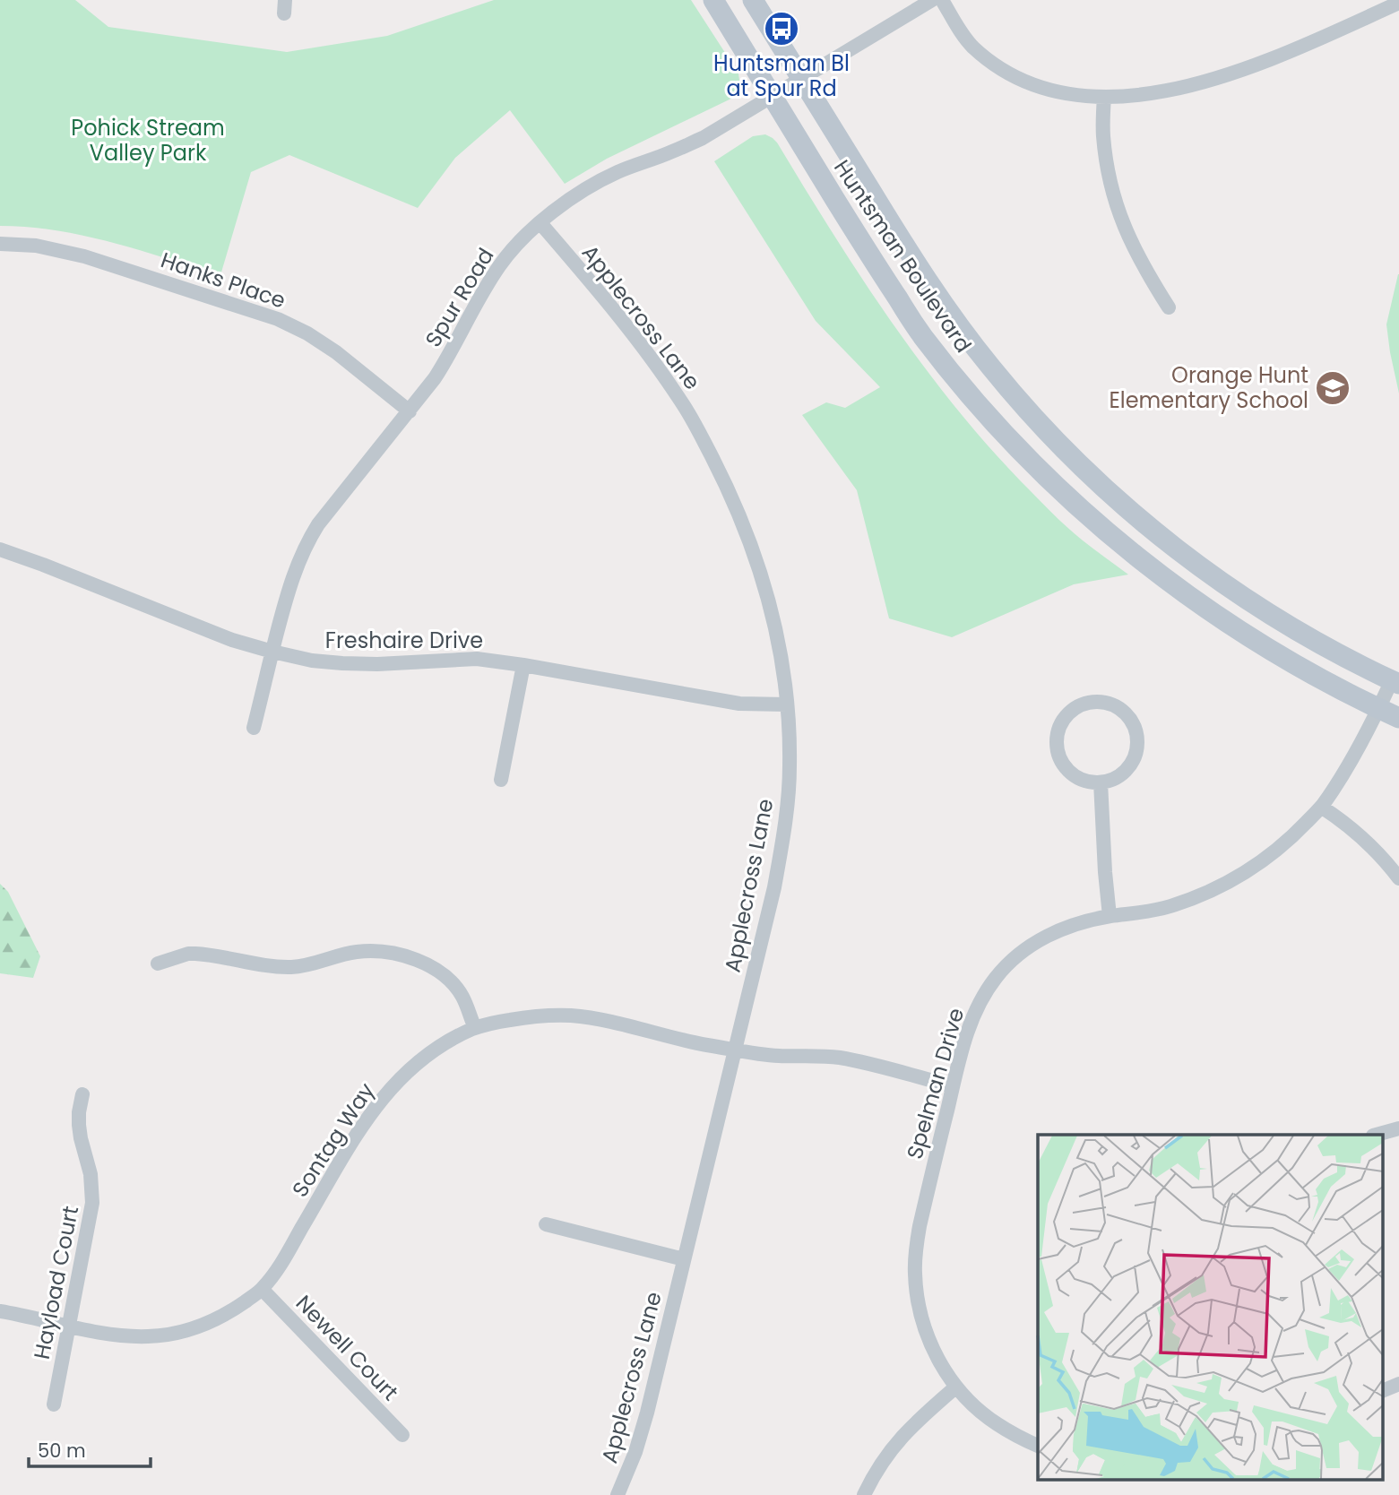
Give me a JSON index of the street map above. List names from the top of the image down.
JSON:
{
  "streets": {
    "street": [
      "Huntsman Boulevard",
      "Hanks Place",
      "Spur Road",
      "Applecross Lane",
      "Freshaire Drive",
      "Spelman Drive",
      "Sontag Way",
      "Hayload Court",
      "Newell Court"
    ]
  },
  "crossings": [
    ["Huntsman Boulevard", "Spur Road"],
    ["Huntsman Boulevard", "Spelman Drive"],
    ["Hanks Place", "Spur Road"],
    ["Spur Road", "Applecross Lane"],
    ["Spur Road", "Freshaire Drive"],
    ["Applecross Lane", "Freshaire Drive"],
    ["Applecross Lane", "Sontag Way"],
    ["Spelman Drive", "Sontag Way"],
    ["Sontag Way", "Hayload Court"],
    ["Sontag Way", "Newell Court"]
  ],
  "parks": ["Pohick Stream Valley Park"],
  "places": {
    "bus stop": ["Huntsman Bl at Spur Rd"],
    "school or university": ["Orange Hunt Elementary School"]
  },
  "scale_bar": "50 m"
}
